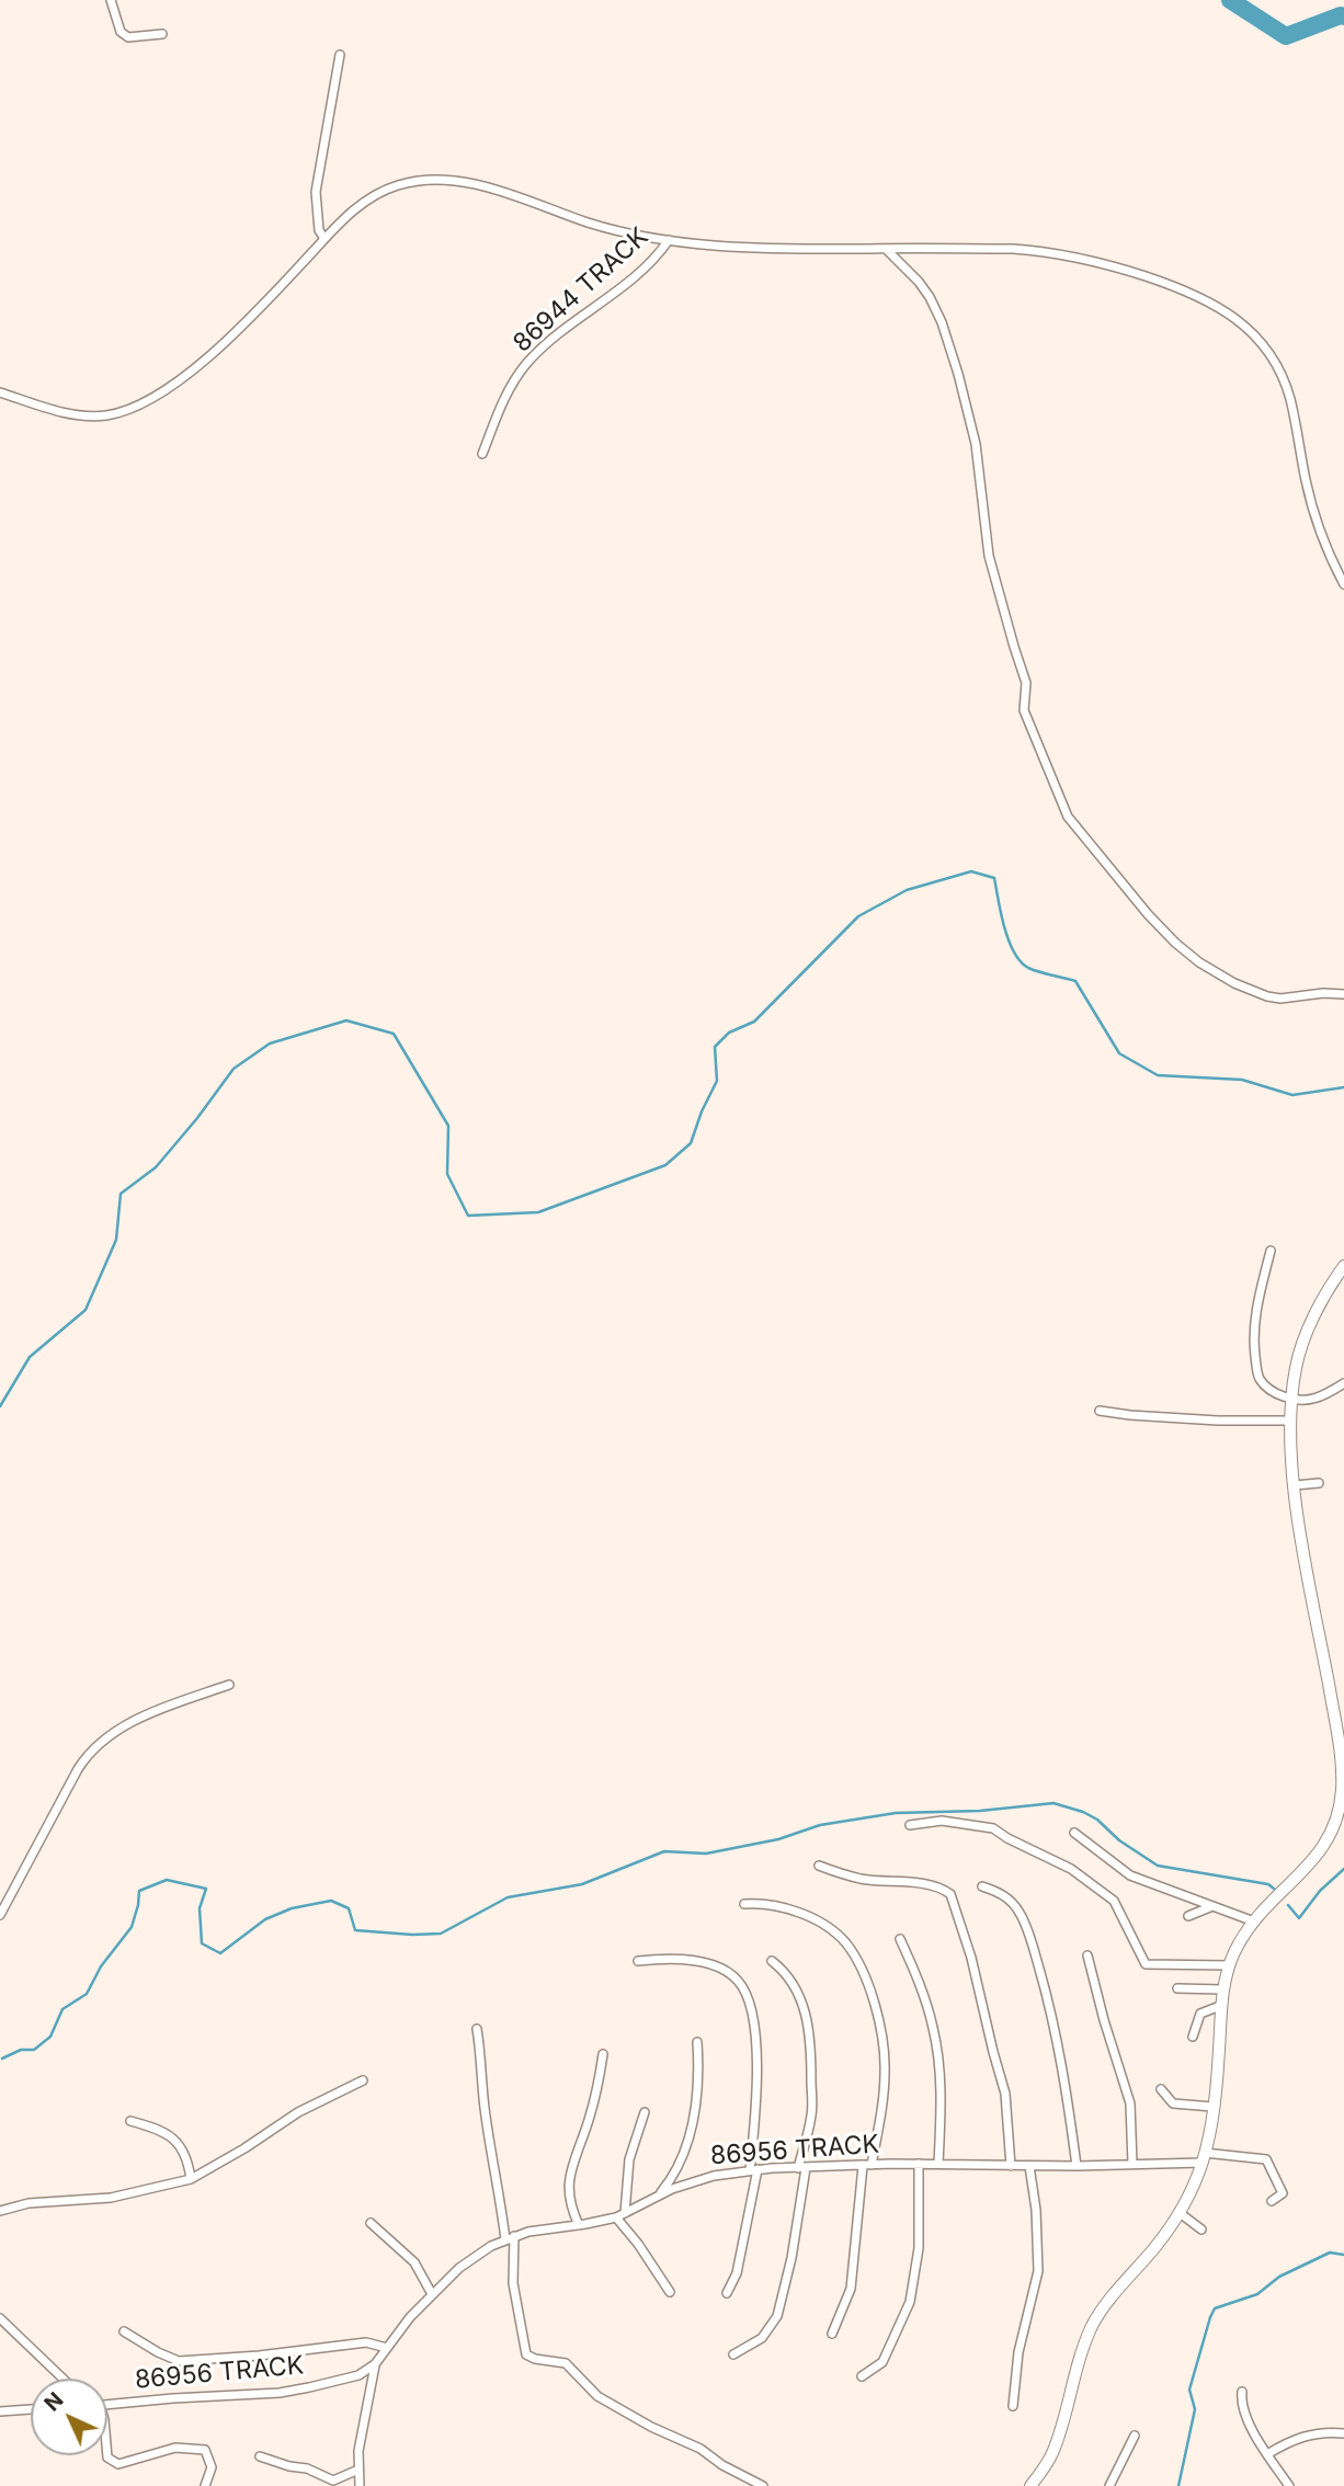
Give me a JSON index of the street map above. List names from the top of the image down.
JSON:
{
  "streets": {
    "street": ["86944 TRACK", "86956 TRACK"]
  },
  "north": "top left"
}
